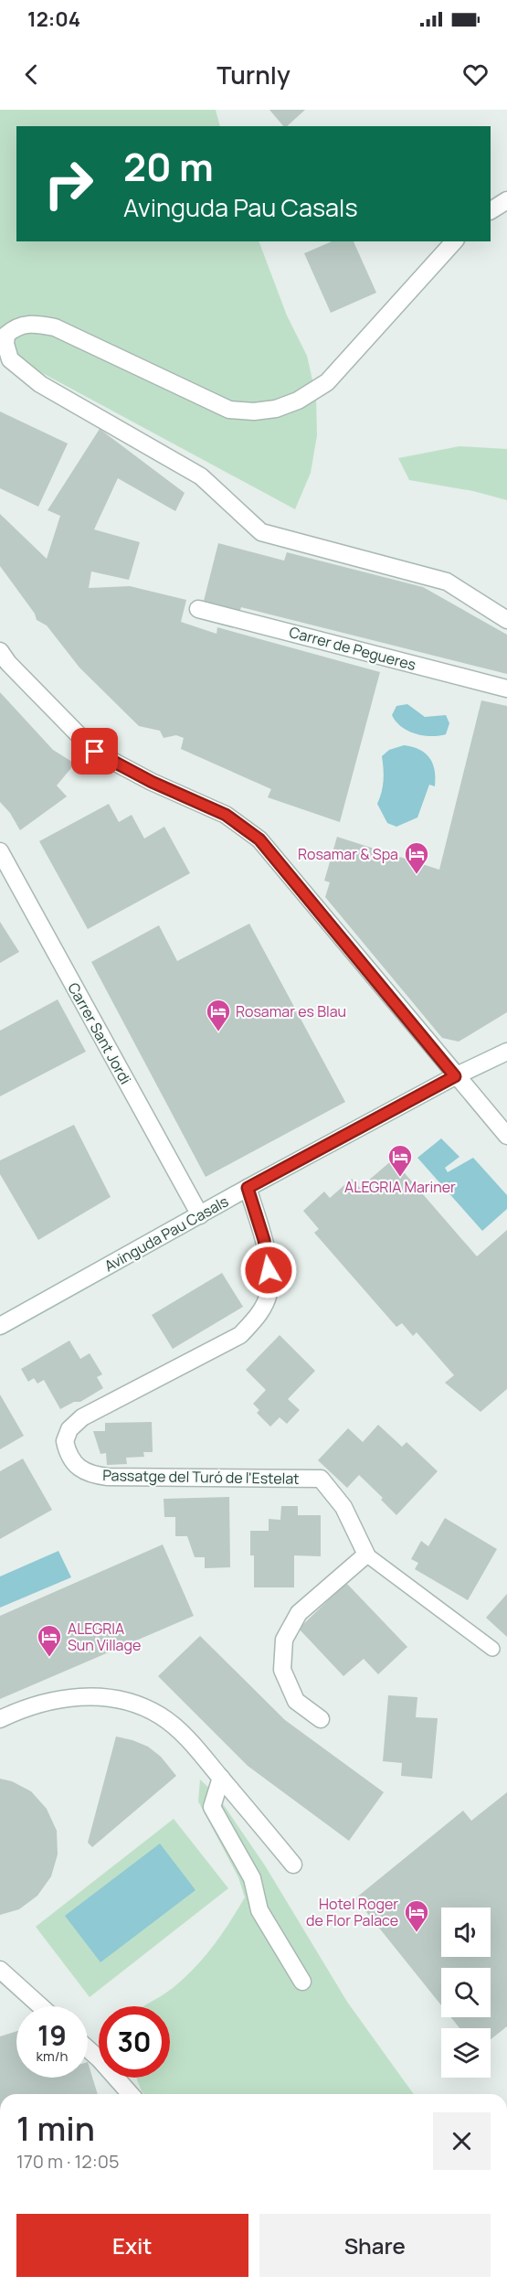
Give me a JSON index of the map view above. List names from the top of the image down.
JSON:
{
  "streets": {
    "street": [
      "Carrer de Pegueres",
      "Carrer Sant Jordi",
      "Avinguda Pau Casals",
      "Passatge del Turó de l'Estelat"
    ]
  },
  "crossings": [
    ["Carrer Sant Jordi", "Avinguda Pau Casals"],
    ["Avinguda Pau Casals", "Passatge del Turó de l'Estelat"]
  ],
  "places": {
    "hotel": [
      "Rosamar & Spa",
      "Rosamar es Blau",
      "ALEGRIA Mariner",
      "ALEGRIA Sun Village",
      "Hotel Roger de Flor Palace"
    ]
  },
  "page": {
    "status": "12:04",
    "header": "Turnly",
    "turn": ["20 m", "Avinguda Pau Casals"],
    "speed": "19 km/h",
    "limit": "30",
    "heading": ["1 min", "170 m · 12:05"],
    "buttons": ["Exit", "Share"]
  }
}
